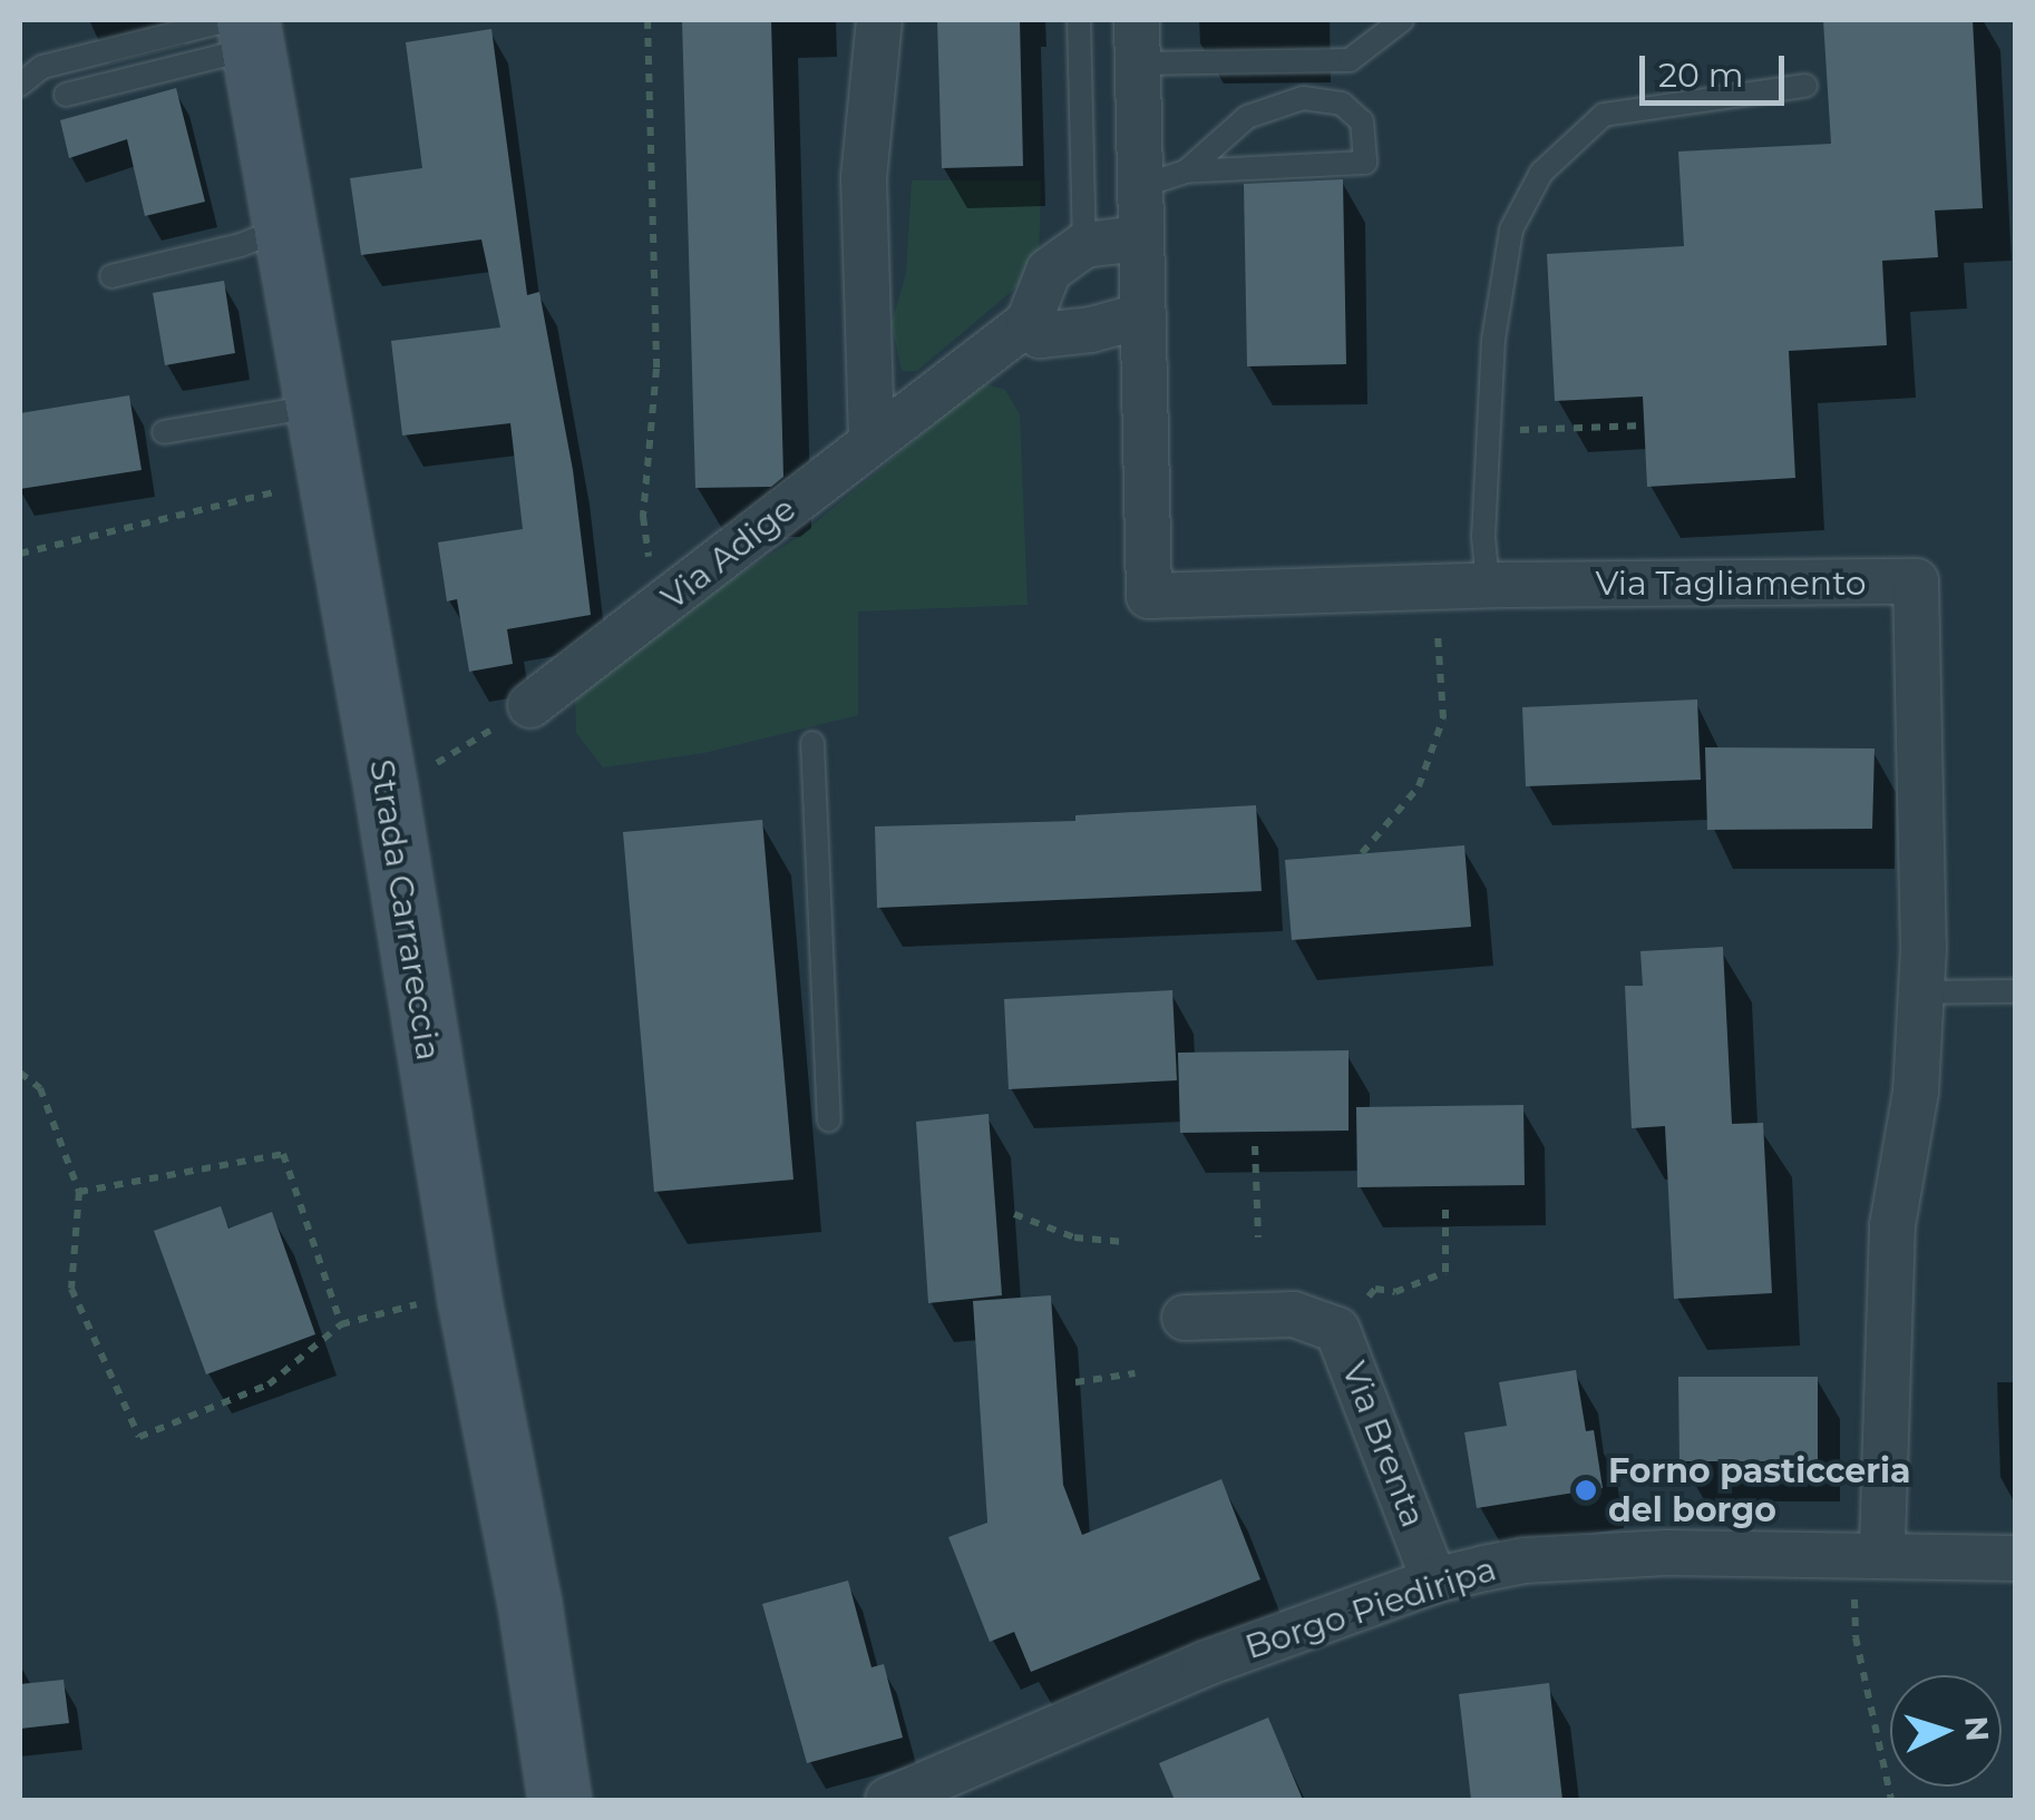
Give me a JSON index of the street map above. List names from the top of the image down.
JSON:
{
  "streets": {
    "main road": ["Strada Carrareccia"],
    "street": [
      "Via Adige",
      "Via Tagliamento",
      "Via Brenta",
      "Borgo Piediripa"
    ]
  },
  "crossings": [
    ["Via Tagliamento", "Borgo Piediripa"],
    ["Via Brenta", "Borgo Piediripa"]
  ],
  "places": ["Forno pasticceria del borgo"],
  "scale_bar": "20 m",
  "north": "right"
}
